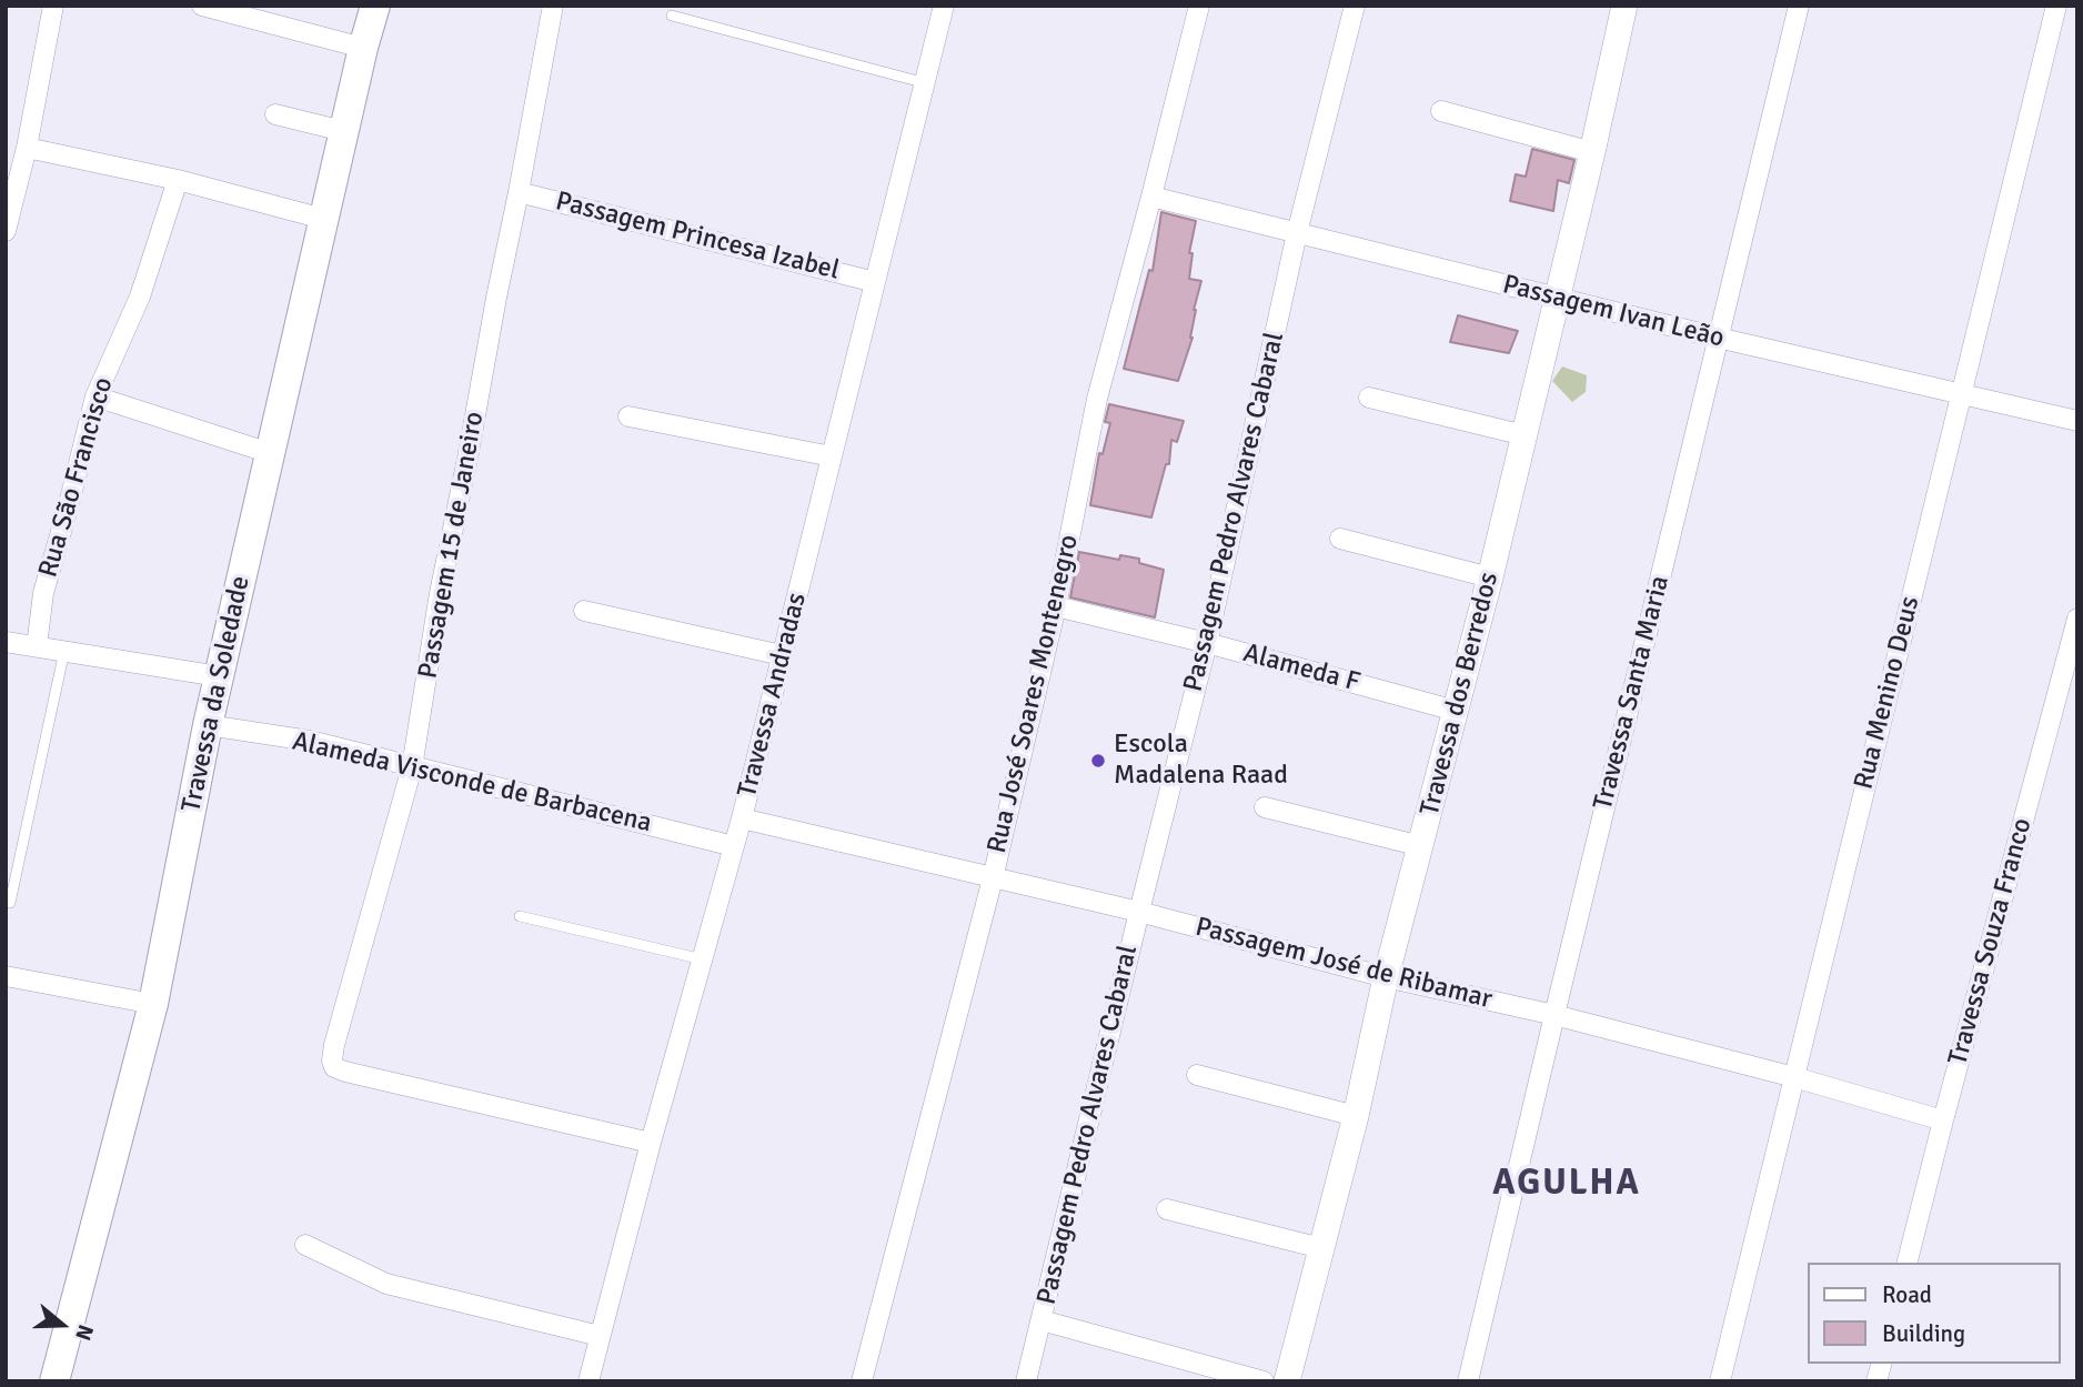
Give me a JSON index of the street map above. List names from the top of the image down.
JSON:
{
  "streets": {
    "main road": ["Travessa da Soledade"],
    "street": [
      "Passagem Princesa Izabel",
      "Passagem Ivan Leão",
      "Rua São Francisco",
      "Passagem Pedro Alvares Cabaral",
      "Passagem 15 de Janeiro",
      "Alameda F",
      "Travessa Santa Maria",
      "Rua Menino Deus",
      "Rua José Soares Montenegro",
      "Travessa dos Berredos",
      "Travessa Andradas",
      "Alameda Visconde de Barbacena",
      "Travessa Souza Franco",
      "Passagem José de Ribamar"
    ]
  },
  "crossings": [
    ["Passagem Princesa Izabel", "Passagem 15 de Janeiro"],
    ["Passagem Princesa Izabel", "Travessa Andradas"],
    ["Passagem Ivan Leão", "Passagem Pedro Alvares Cabaral"],
    ["Passagem Ivan Leão", "Travessa Santa Maria"],
    ["Passagem Ivan Leão", "Rua Menino Deus"],
    ["Passagem Ivan Leão", "Rua José Soares Montenegro"],
    ["Passagem Ivan Leão", "Travessa dos Berredos"],
    ["Passagem Pedro Alvares Cabaral", "Alameda F"],
    ["Passagem Pedro Alvares Cabaral", "Passagem José de Ribamar"],
    ["Passagem 15 de Janeiro", "Travessa Andradas"],
    ["Passagem 15 de Janeiro", "Alameda Visconde de Barbacena"],
    ["Alameda F", "Rua José Soares Montenegro"],
    ["Alameda F", "Travessa dos Berredos"],
    ["Travessa Santa Maria", "Passagem José de Ribamar"],
    ["Rua Menino Deus", "Passagem José de Ribamar"],
    ["Travessa da Soledade", "Alameda Visconde de Barbacena"],
    ["Rua José Soares Montenegro", "Passagem José de Ribamar"],
    ["Travessa dos Berredos", "Passagem José de Ribamar"],
    ["Travessa Andradas", "Alameda Visconde de Barbacena"],
    ["Travessa Andradas", "Passagem José de Ribamar"],
    ["Travessa Souza Franco", "Passagem José de Ribamar"]
  ],
  "districts": ["AGULHA"],
  "places": ["Escola Madalena Raad"],
  "legend": ["Road", "Building"],
  "north": "right"
}
